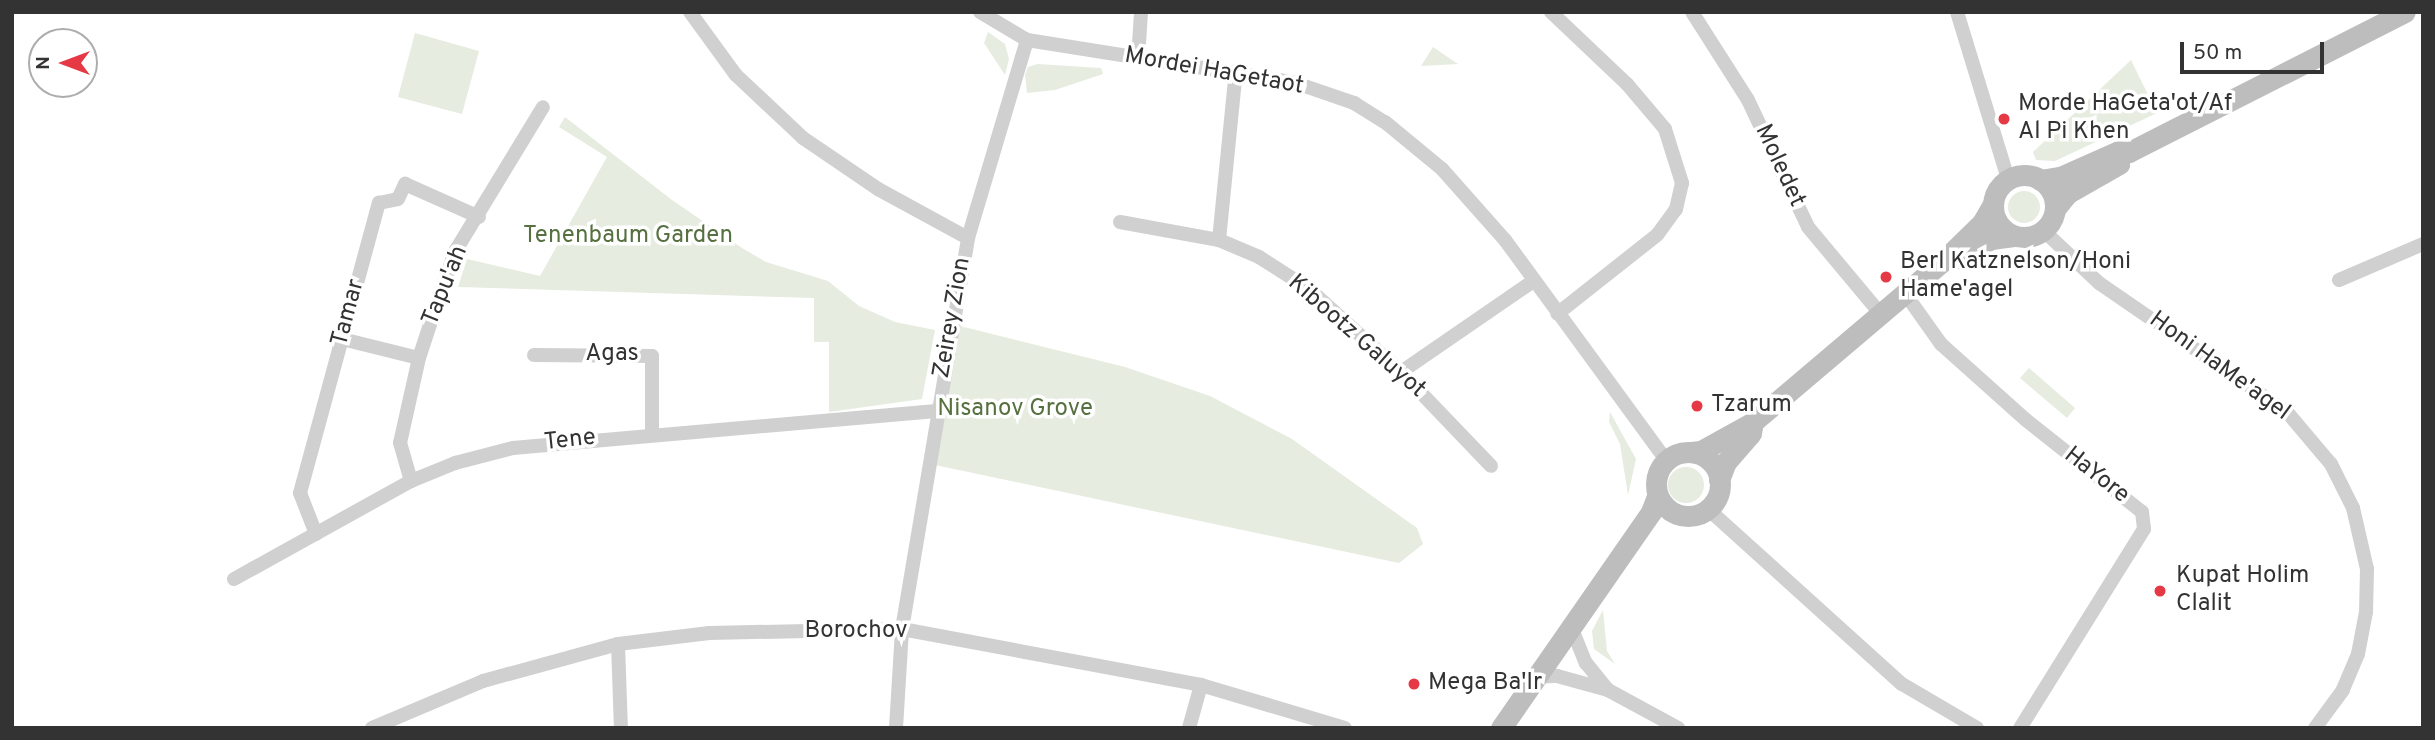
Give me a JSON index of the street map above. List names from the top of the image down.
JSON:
{
  "streets": {
    "street": [
      "Mordei HaGetaot",
      "Moledet",
      "Tapu'ah",
      "Tamar",
      "Zeirey Zion",
      "Kibootz Galuyot",
      "Agas",
      "Honi HaMe'agel",
      "Tene",
      "HaYore",
      "Borochov"
    ]
  },
  "crossings": [
    ["Mordei HaGetaot", "Zeirey Zion"],
    ["Tapu'ah", "Tamar"],
    ["Tapu'ah", "Tene"],
    ["Tamar", "Tene"],
    ["Zeirey Zion", "Tene"],
    ["Zeirey Zion", "Borochov"],
    ["Agas", "Tene"]
  ],
  "parks": ["Tenenbaum Garden", "Nisanov Grove"],
  "places": [
    "Morde HaGeta'ot/Af Al Pi Khen",
    "Berl Katznelson/Honi Hame'agel",
    "Tzarum",
    "Kupat Holim Clalit",
    "Mega Ba'Ir"
  ],
  "scale_bar": "50 m",
  "north": "left"
}
